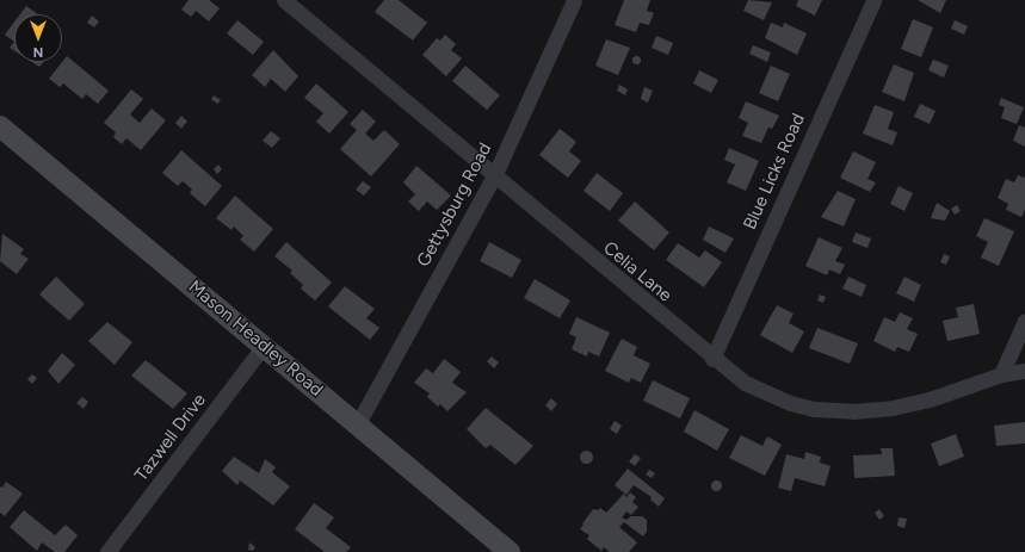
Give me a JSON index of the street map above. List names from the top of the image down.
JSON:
{
  "streets": {
    "main road": ["Mason Headley Road"],
    "street": [
      "Blue Licks Road",
      "Gettysburg Road",
      "Celia Lane",
      "Tazwell Drive"
    ]
  },
  "crossings": [
    ["Blue Licks Road", "Celia Lane"],
    ["Gettysburg Road", "Celia Lane"],
    ["Gettysburg Road", "Mason Headley Road"],
    ["Mason Headley Road", "Tazwell Drive"]
  ],
  "north": "bottom"
}
